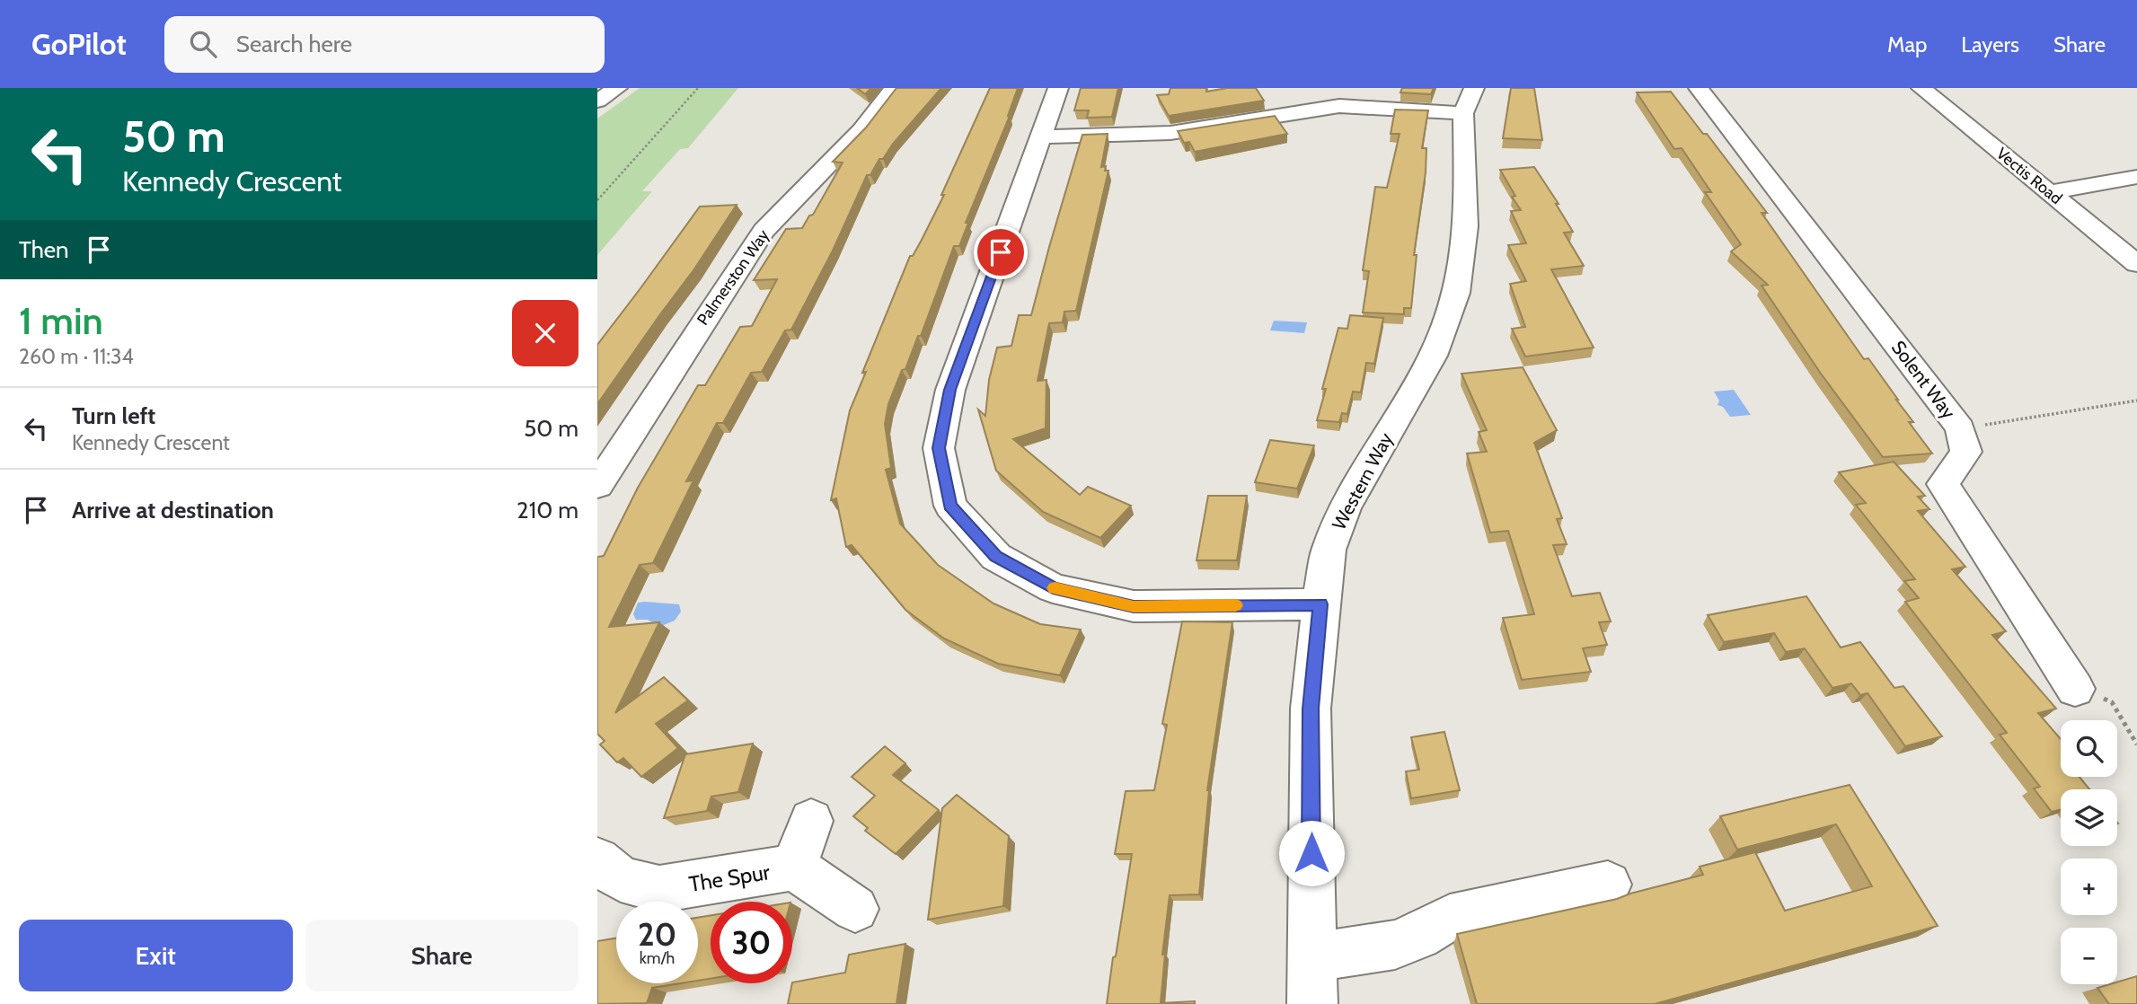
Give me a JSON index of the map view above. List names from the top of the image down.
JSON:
{
  "streets": {
    "street": [
      "Vectis Road",
      "Palmerston Way",
      "Solent Way",
      "Western Way",
      "The Spur"
    ]
  },
  "page": {
    "header": "GoPilot",
    "search": "Search here",
    "nav": ["Map", "Layers", "Share"],
    "turn": ["50 m", "Kennedy Crescent"],
    "then": "Then",
    "heading": ["1 min", "260 m · 11:34"],
    "list": [
      {
        "name": "Turn left",
        "note": "Kennedy Crescent",
        "value": "50 m"
      },
      {
        "name": "Arrive at destination",
        "value": "210 m"
      }
    ],
    "map_buttons": ["+", "−"],
    "speed": "20 km/h",
    "limit": "30",
    "buttons": ["Exit", "Share"]
  }
}
